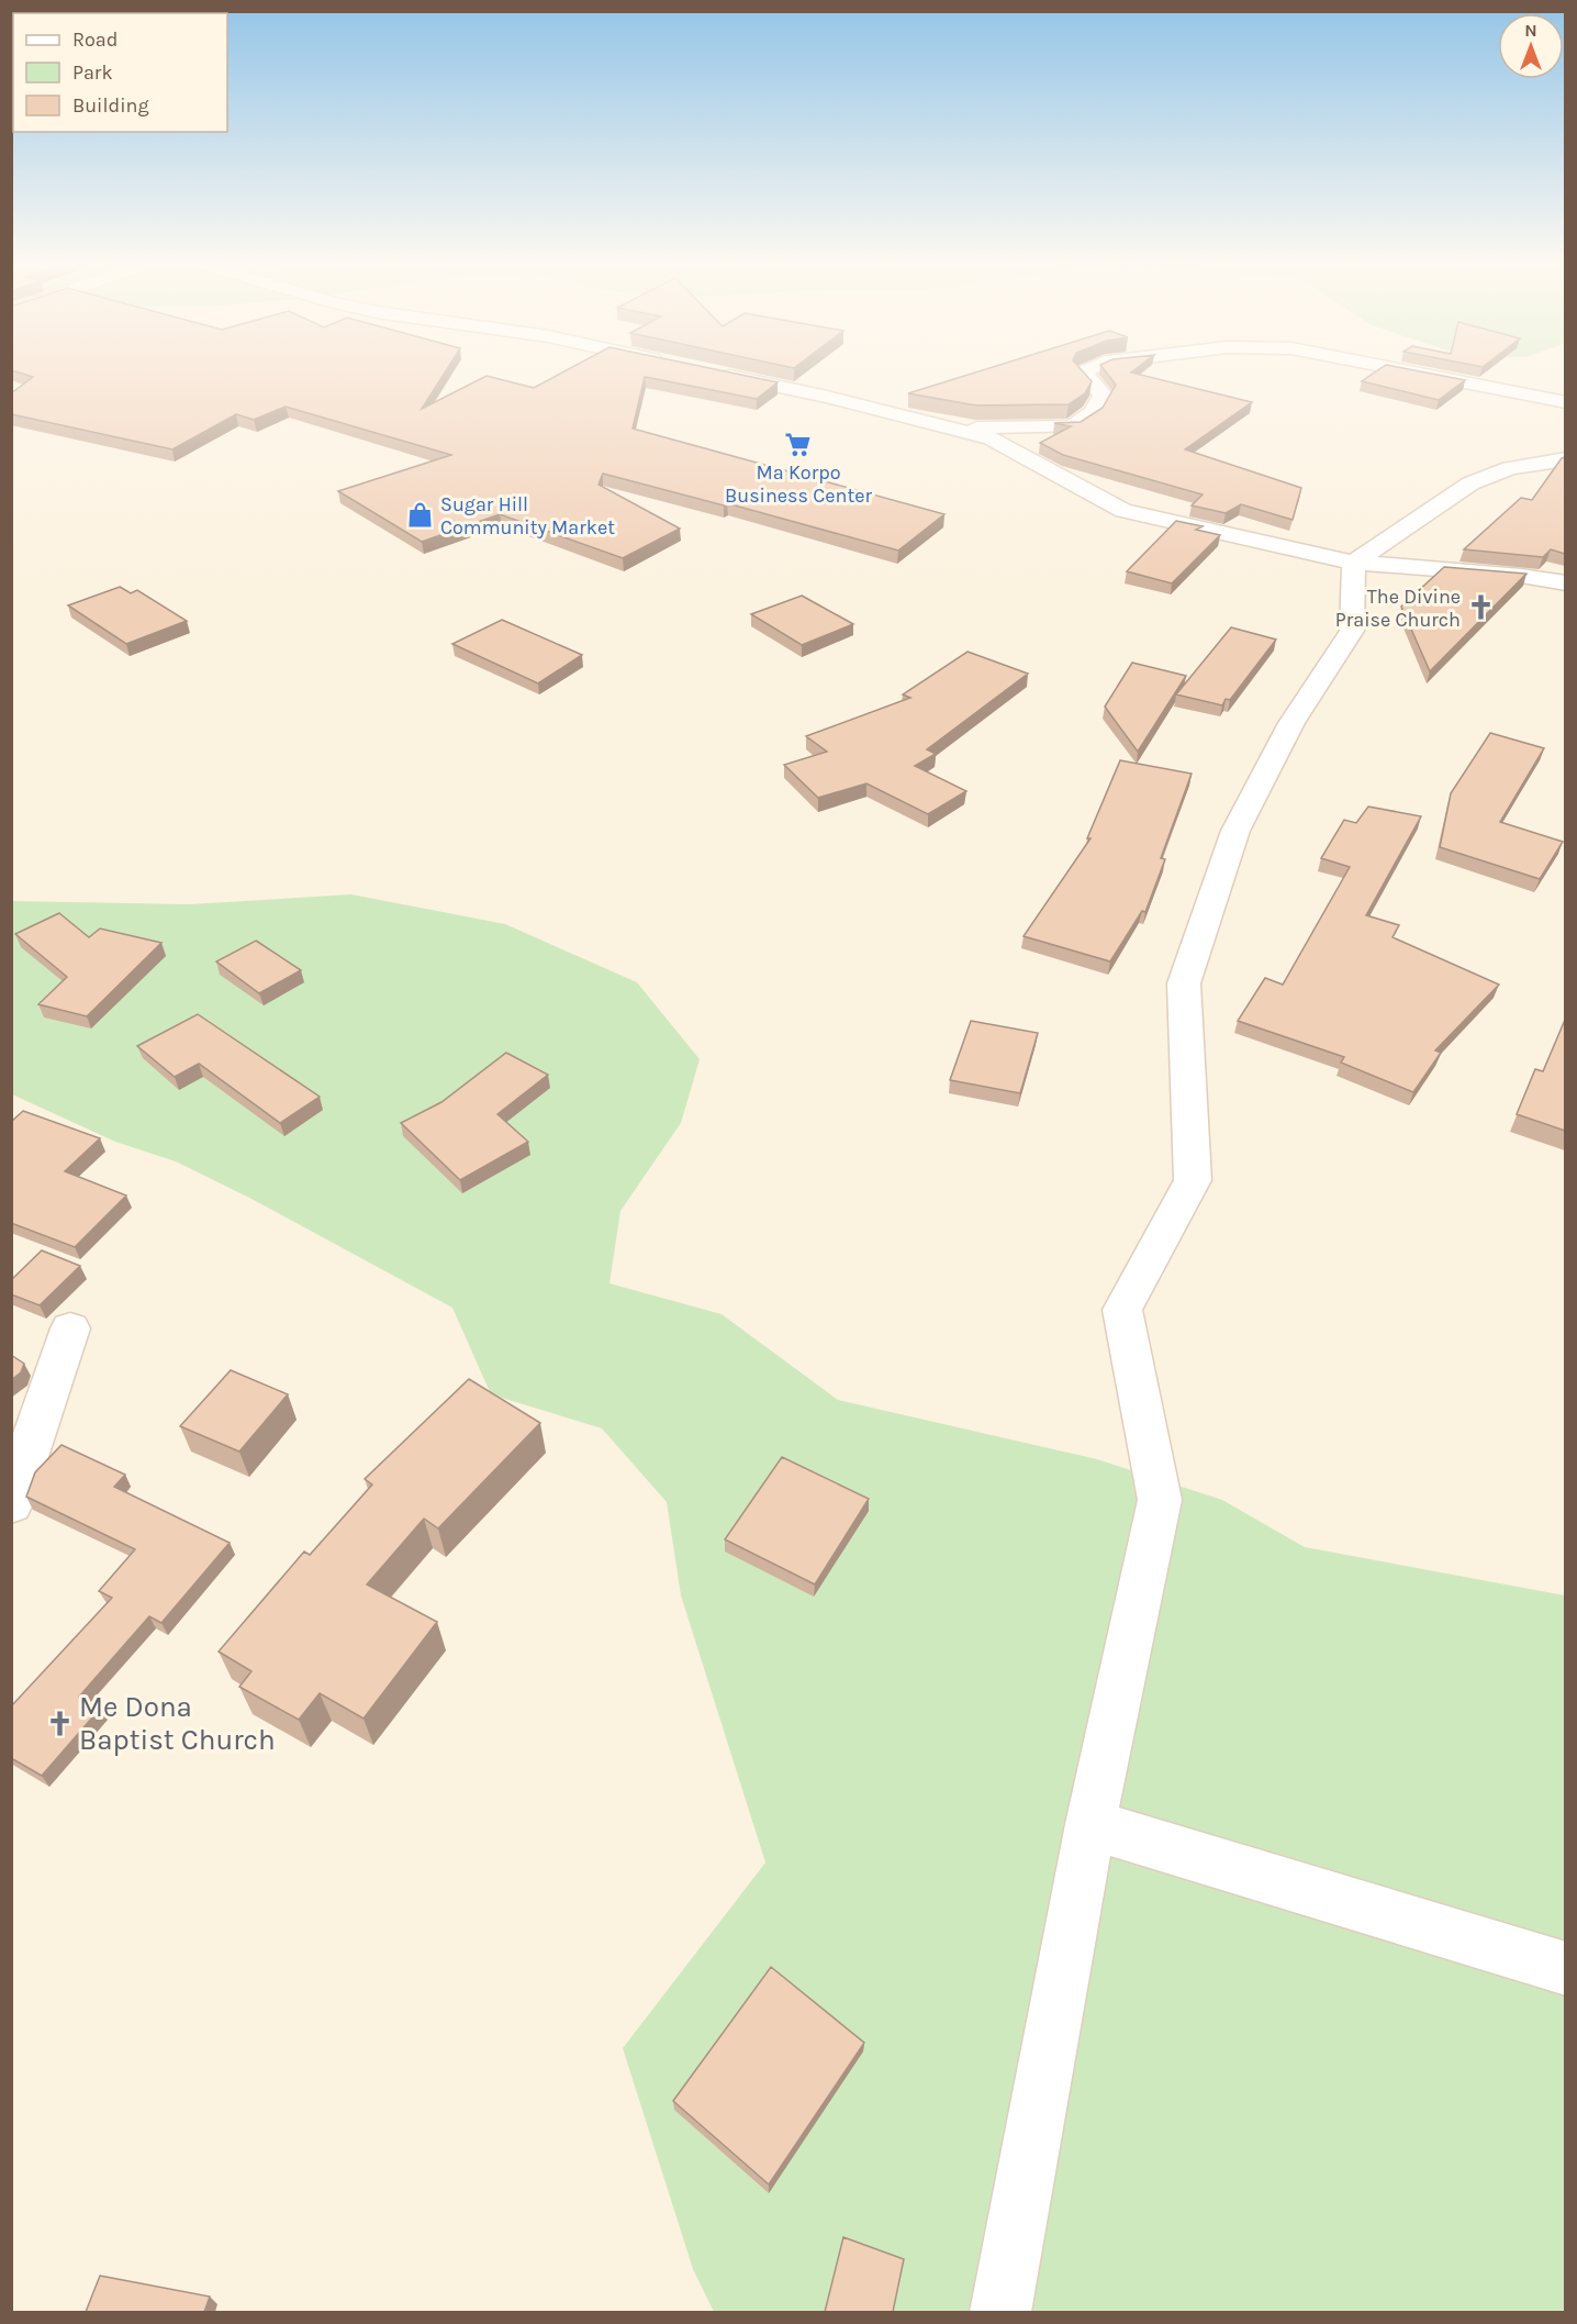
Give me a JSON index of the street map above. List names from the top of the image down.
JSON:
{
  "places": {
    "supermarket": ["Ma Korpo Business Center"],
    "shop": ["Sugar Hill Community Market"],
    "church": ["The Divine Praise Church", "Me Dona Baptist Church"]
  },
  "legend": ["Road", "Park", "Building"],
  "north": "top"
}
